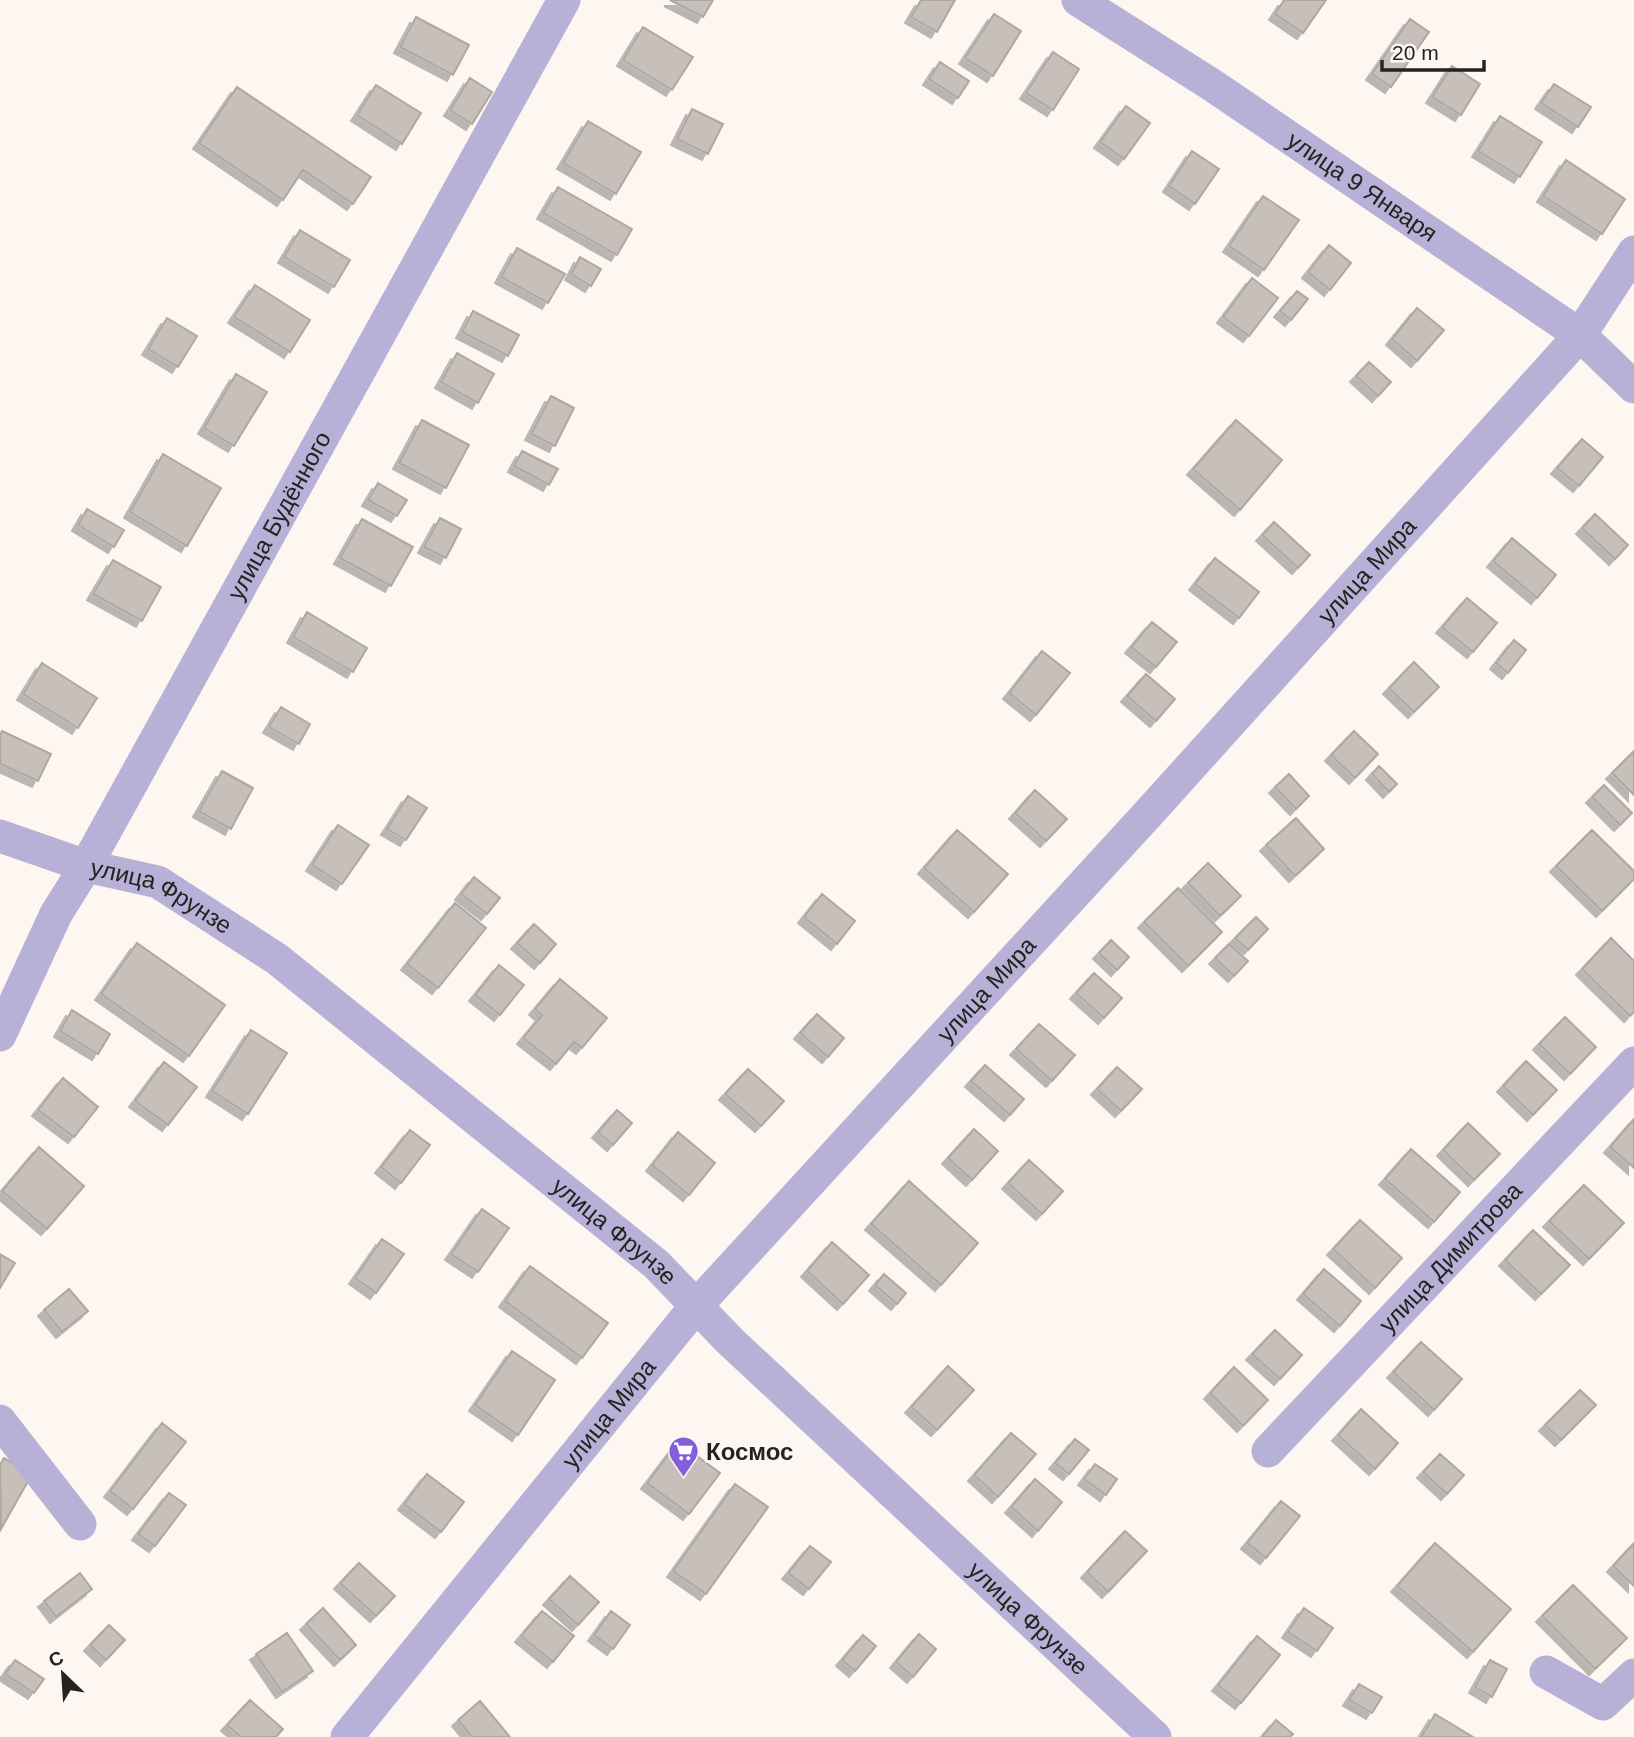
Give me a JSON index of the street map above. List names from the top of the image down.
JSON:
{
  "streets": {
    "street": [
      "улица 9 Января",
      "улица Будённого",
      "улица Мира",
      "улица Фрунзе",
      "улица Димитрова"
    ]
  },
  "crossings": [
    ["улица 9 Января", "улица Мира"],
    ["улица Будённого", "улица Фрунзе"],
    ["улица Мира", "улица Фрунзе"]
  ],
  "places": {
    "supermarket": ["Космос"]
  },
  "scale_bar": "20 m",
  "north": "top left"
}
